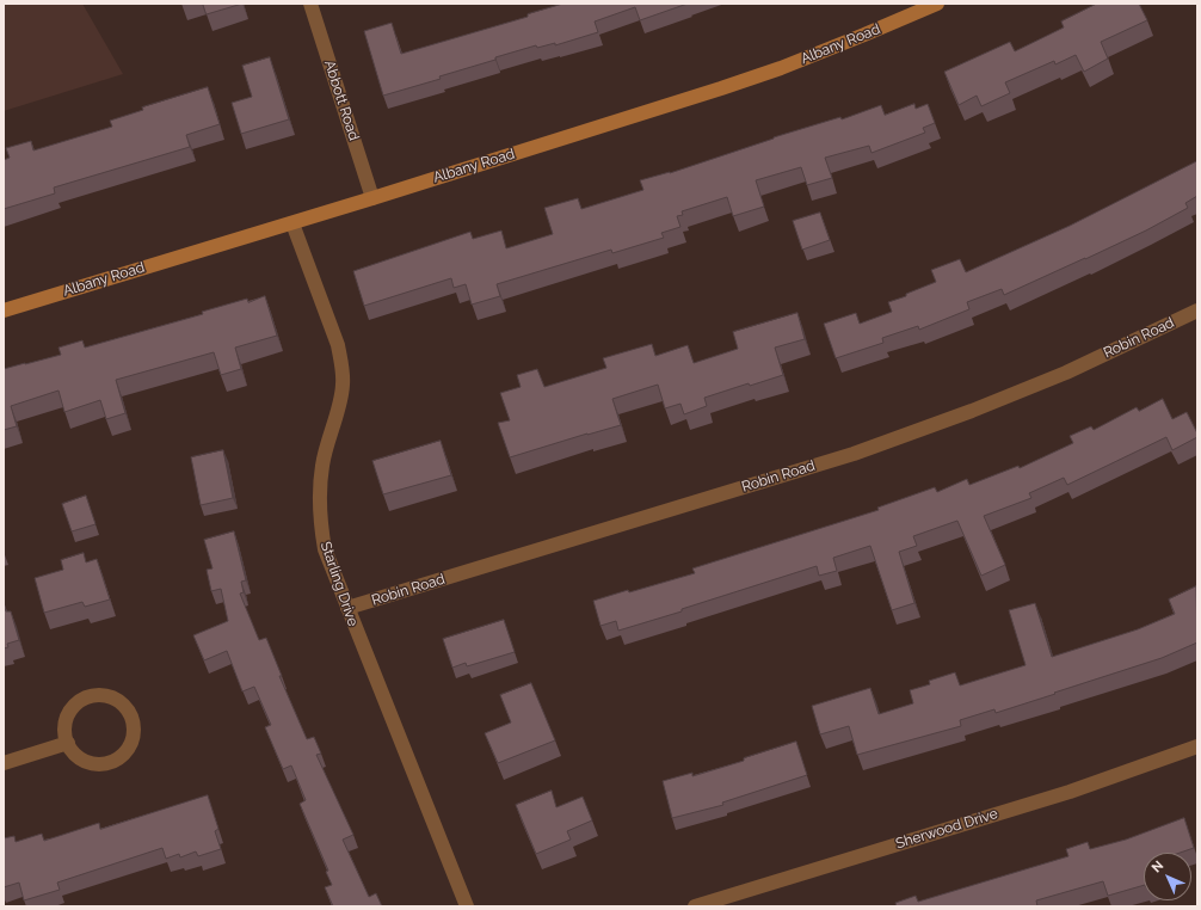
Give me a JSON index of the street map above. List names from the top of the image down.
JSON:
{
  "streets": {
    "street": [
      "Albany Road",
      "Abbott Road",
      "Robin Road",
      "Starling Drive",
      "Sherwood Drive"
    ]
  },
  "crossings": [
    ["Albany Road", "Abbott Road"],
    ["Albany Road", "Starling Drive"],
    ["Robin Road", "Starling Drive"]
  ],
  "north": "top left"
}
